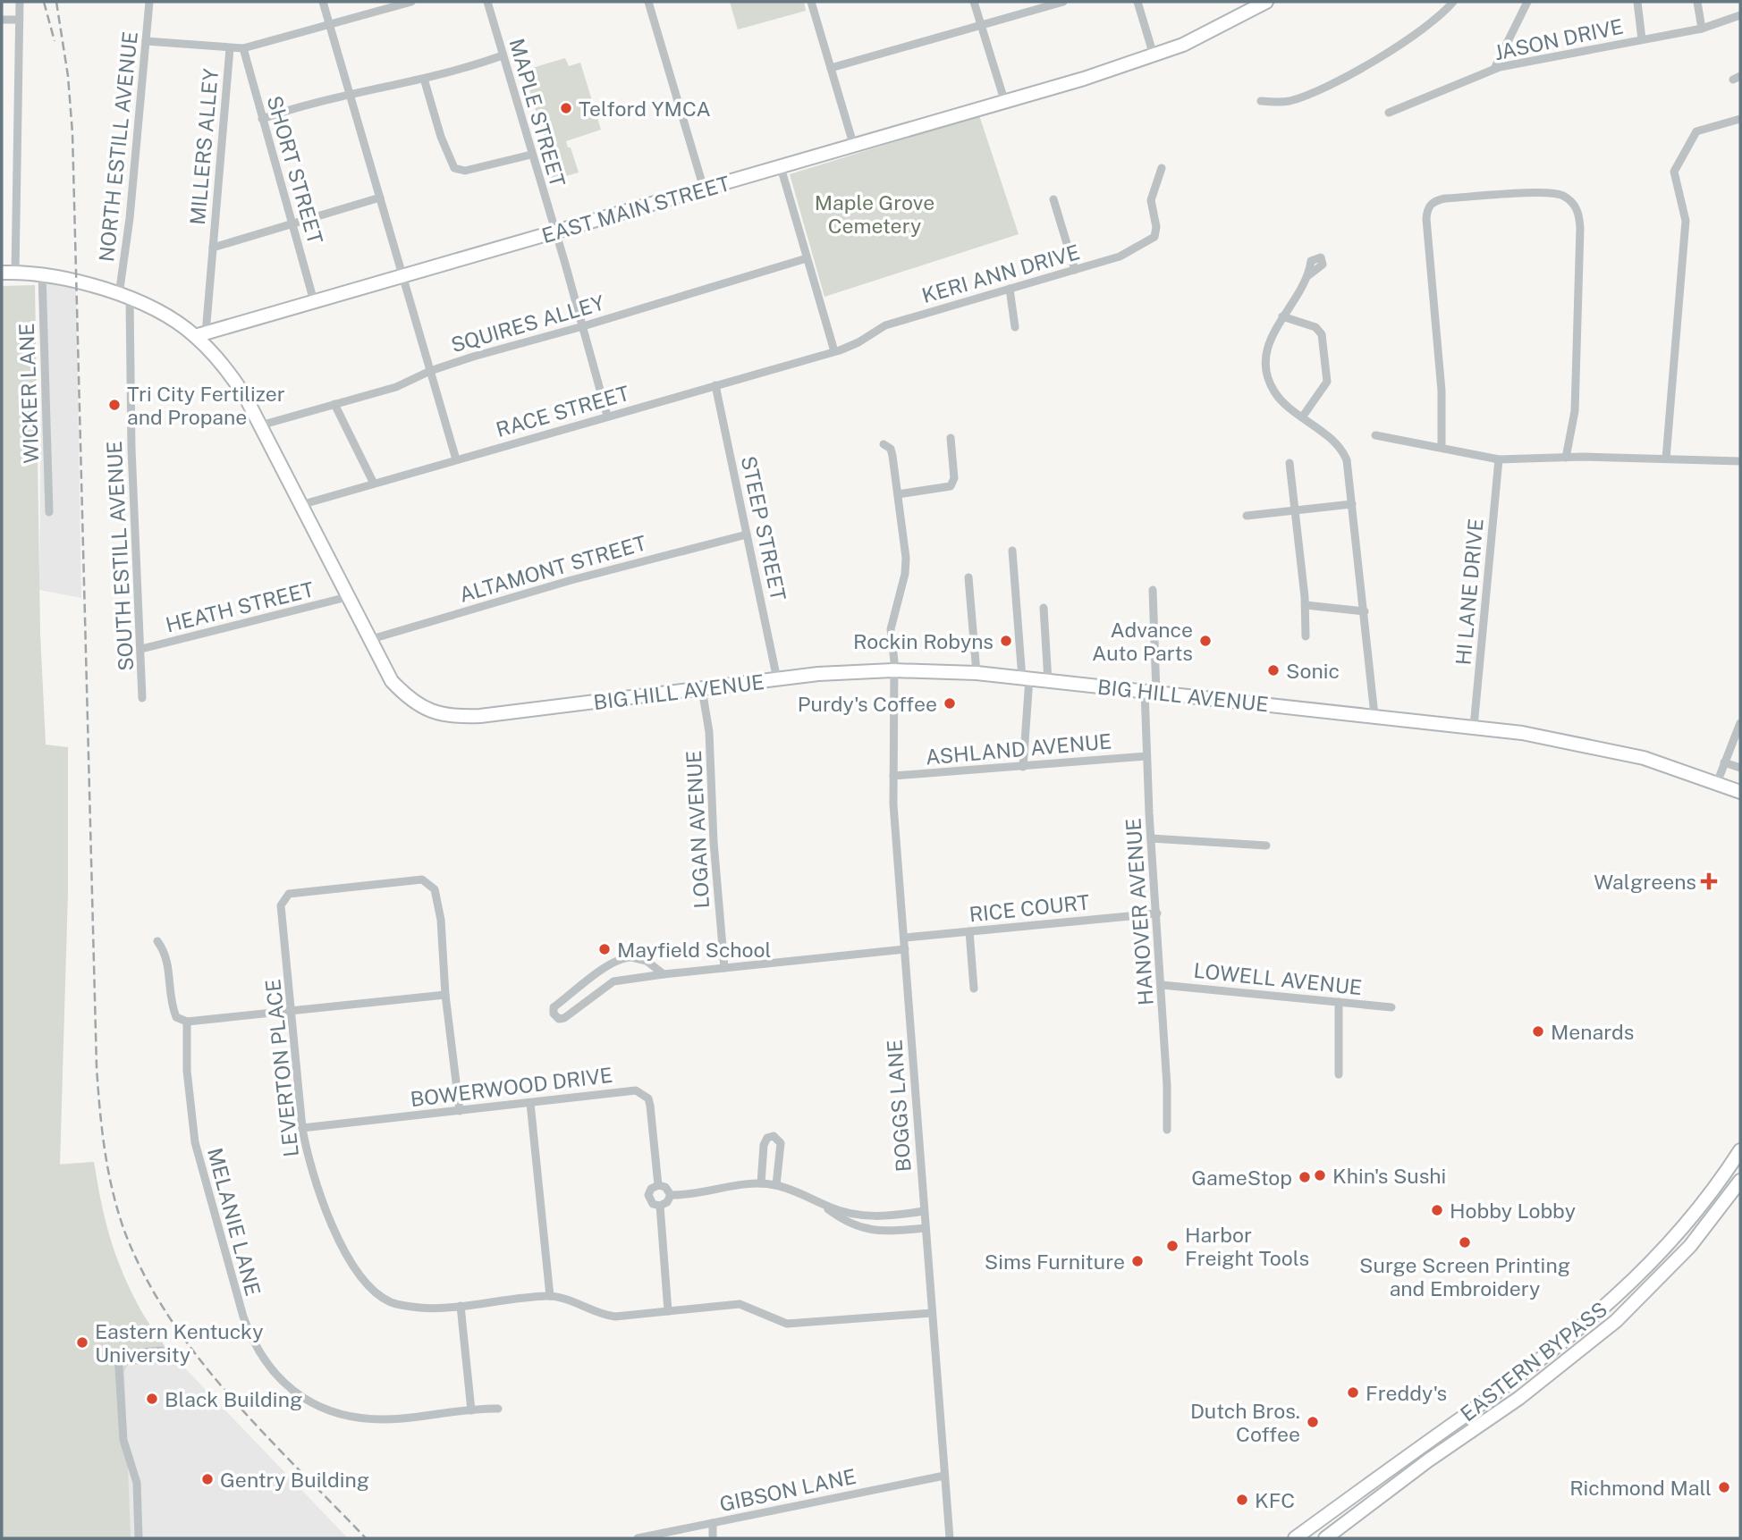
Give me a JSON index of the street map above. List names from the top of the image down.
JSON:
{
  "streets": {
    "main road": ["EAST MAIN STREET", "BIG HILL AVENUE", "EASTERN BYPASS"],
    "street": [
      "JASON DRIVE",
      "MAPLE STREET",
      "NORTH ESTILL AVENUE",
      "MILLERS ALLEY",
      "SHORT STREET",
      "KERI ANN DRIVE",
      "SQUIRES ALLEY",
      "WICKER LANE",
      "RACE STREET",
      "STEEP STREET",
      "SOUTH ESTILL AVENUE",
      "ALTAMONT STREET",
      "HI LANE DRIVE",
      "HEATH STREET",
      "ASHLAND AVENUE",
      "LOGAN AVENUE",
      "RICE COURT",
      "HANOVER AVENUE",
      "LOWELL AVENUE",
      "LEVERTON PLACE",
      "BOWERWOOD DRIVE",
      "BOGGS LANE",
      "MELANIE LANE",
      "GIBSON LANE"
    ]
  },
  "crossings": [
    ["MAPLE STREET", "EAST MAIN STREET"],
    ["MAPLE STREET", "SQUIRES ALLEY"],
    ["MAPLE STREET", "RACE STREET"],
    ["NORTH ESTILL AVENUE", "SOUTH ESTILL AVENUE"],
    ["MILLERS ALLEY", "SHORT STREET"],
    ["MILLERS ALLEY", "EAST MAIN STREET"],
    ["MILLERS ALLEY", "BIG HILL AVENUE"],
    ["SHORT STREET", "EAST MAIN STREET"],
    ["EAST MAIN STREET", "BIG HILL AVENUE"],
    ["KERI ANN DRIVE", "RACE STREET"],
    ["SQUIRES ALLEY", "BIG HILL AVENUE"],
    ["RACE STREET", "STEEP STREET"],
    ["RACE STREET", "BIG HILL AVENUE"],
    ["STEEP STREET", "ALTAMONT STREET"],
    ["STEEP STREET", "BIG HILL AVENUE"],
    ["SOUTH ESTILL AVENUE", "HEATH STREET"],
    ["ALTAMONT STREET", "BIG HILL AVENUE"],
    ["HI LANE DRIVE", "BIG HILL AVENUE"],
    ["HEATH STREET", "BIG HILL AVENUE"],
    ["BIG HILL AVENUE", "LOGAN AVENUE"],
    ["BIG HILL AVENUE", "HANOVER AVENUE"],
    ["BIG HILL AVENUE", "BOGGS LANE"],
    ["ASHLAND AVENUE", "HANOVER AVENUE"],
    ["ASHLAND AVENUE", "BOGGS LANE"],
    ["RICE COURT", "HANOVER AVENUE"],
    ["RICE COURT", "BOGGS LANE"],
    ["HANOVER AVENUE", "LOWELL AVENUE"],
    ["LEVERTON PLACE", "BOWERWOOD DRIVE"],
    ["LEVERTON PLACE", "BOGGS LANE"],
    ["BOGGS LANE", "GIBSON LANE"]
  ],
  "parks": ["Maple Grove Cemetery"],
  "places": {
    "other": [
      "Telford YMCA",
      "Tri City Fertilizer and Propane",
      "Rockin Robyns",
      "Advance Auto Parts",
      "Sonic",
      "Purdy's Coffee",
      "Mayfield School",
      "Menards",
      "Khin's Sushi",
      "GameStop",
      "Hobby Lobby",
      "Surge Screen Printing and Embroidery",
      "Harbor Freight Tools",
      "Sims Furniture",
      "Eastern Kentucky University",
      "Freddy's",
      "Black Building",
      "Dutch Bros. Coffee",
      "Gentry Building",
      "Richmond Mall",
      "KFC"
    ],
    "health": ["Walgreens"]
  }
}
